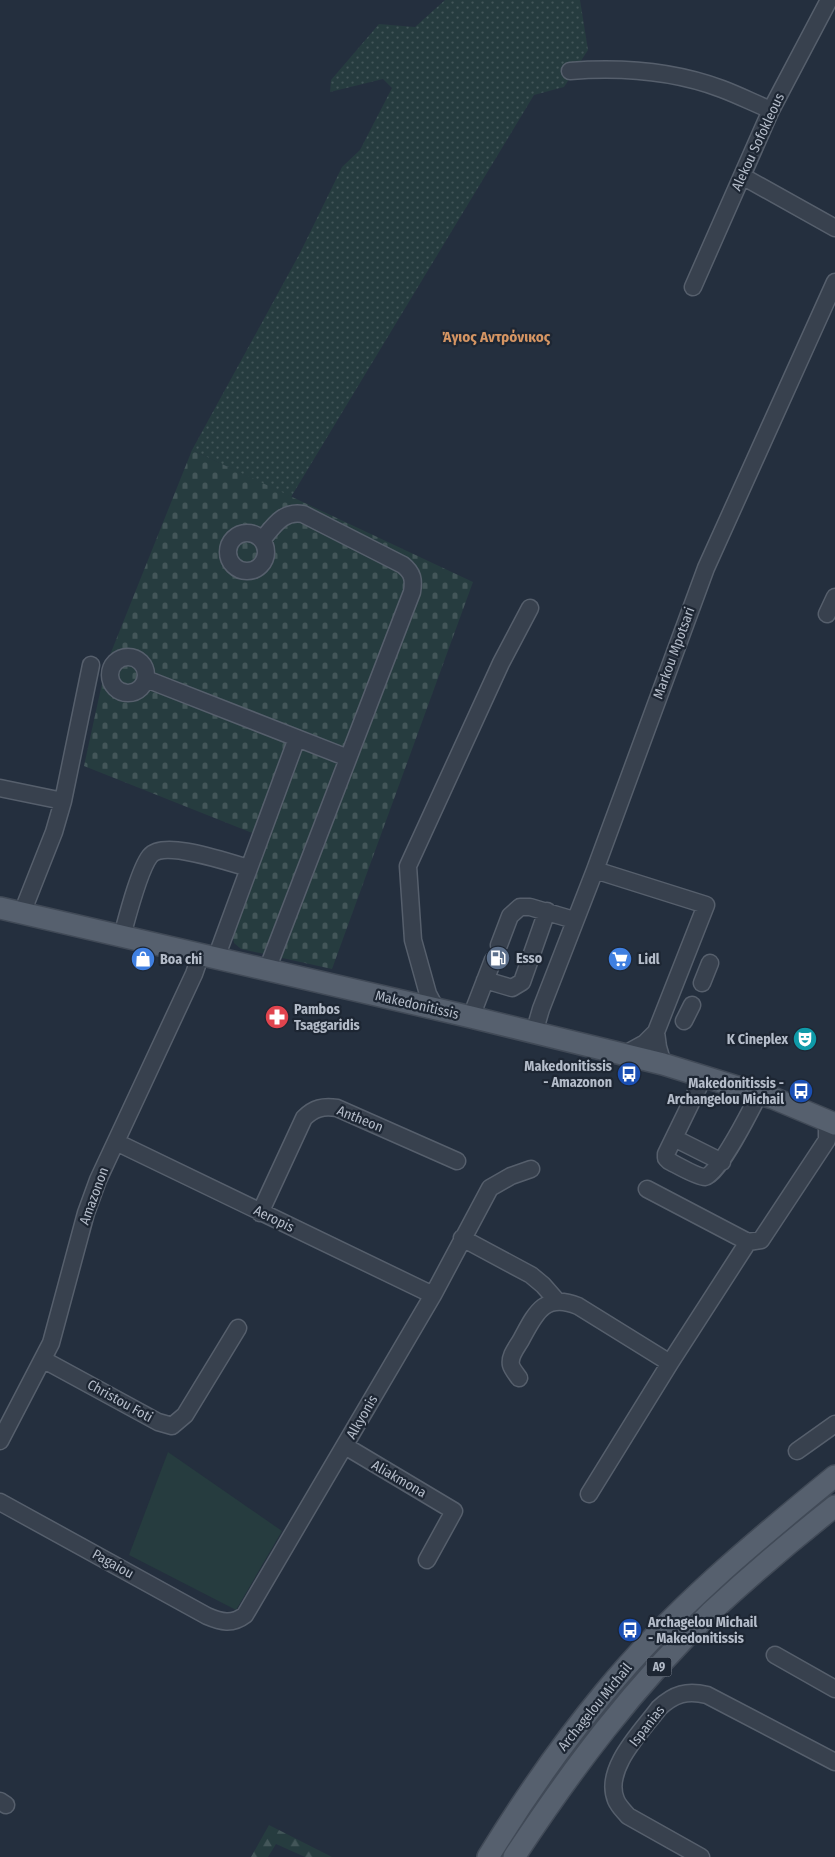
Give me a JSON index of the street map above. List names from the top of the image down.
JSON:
{
  "streets": {
    "main road": ["Makedonitissis", "A9", "Archagelou Michail"],
    "street": [
      "Alekou Sofokleous",
      "Markou Mpotsari",
      "Antheon",
      "Amazonon",
      "Aeropis",
      "Christou Foti",
      "Alkyonis",
      "Aliakmona",
      "Pagaiou",
      "Ispanias"
    ]
  },
  "crossings": [
    ["Markou Mpotsari", "Makedonitissis"],
    ["Makedonitissis", "Amazonon"],
    ["Antheon", "Aeropis"],
    ["Amazonon", "Aeropis"],
    ["Amazonon", "Christou Foti"],
    ["Aeropis", "Alkyonis"],
    ["Alkyonis", "Aliakmona"],
    ["Alkyonis", "Pagaiou"]
  ],
  "districts": ["Άγιος Αντρόνικος"],
  "places": {
    "fuel station": ["Esso"],
    "shop": ["Boa chi"],
    "supermarket": ["Lidl"],
    "pharmacy": ["Pambos Tsaggaridis"],
    "theatre": ["K Cineplex"],
    "bus stop": ["Makedonitissis - Amazonon", "Makedonitissis - Archangelou Michail", "Archagelou Michail - Makedonitissis"]
  }
}
